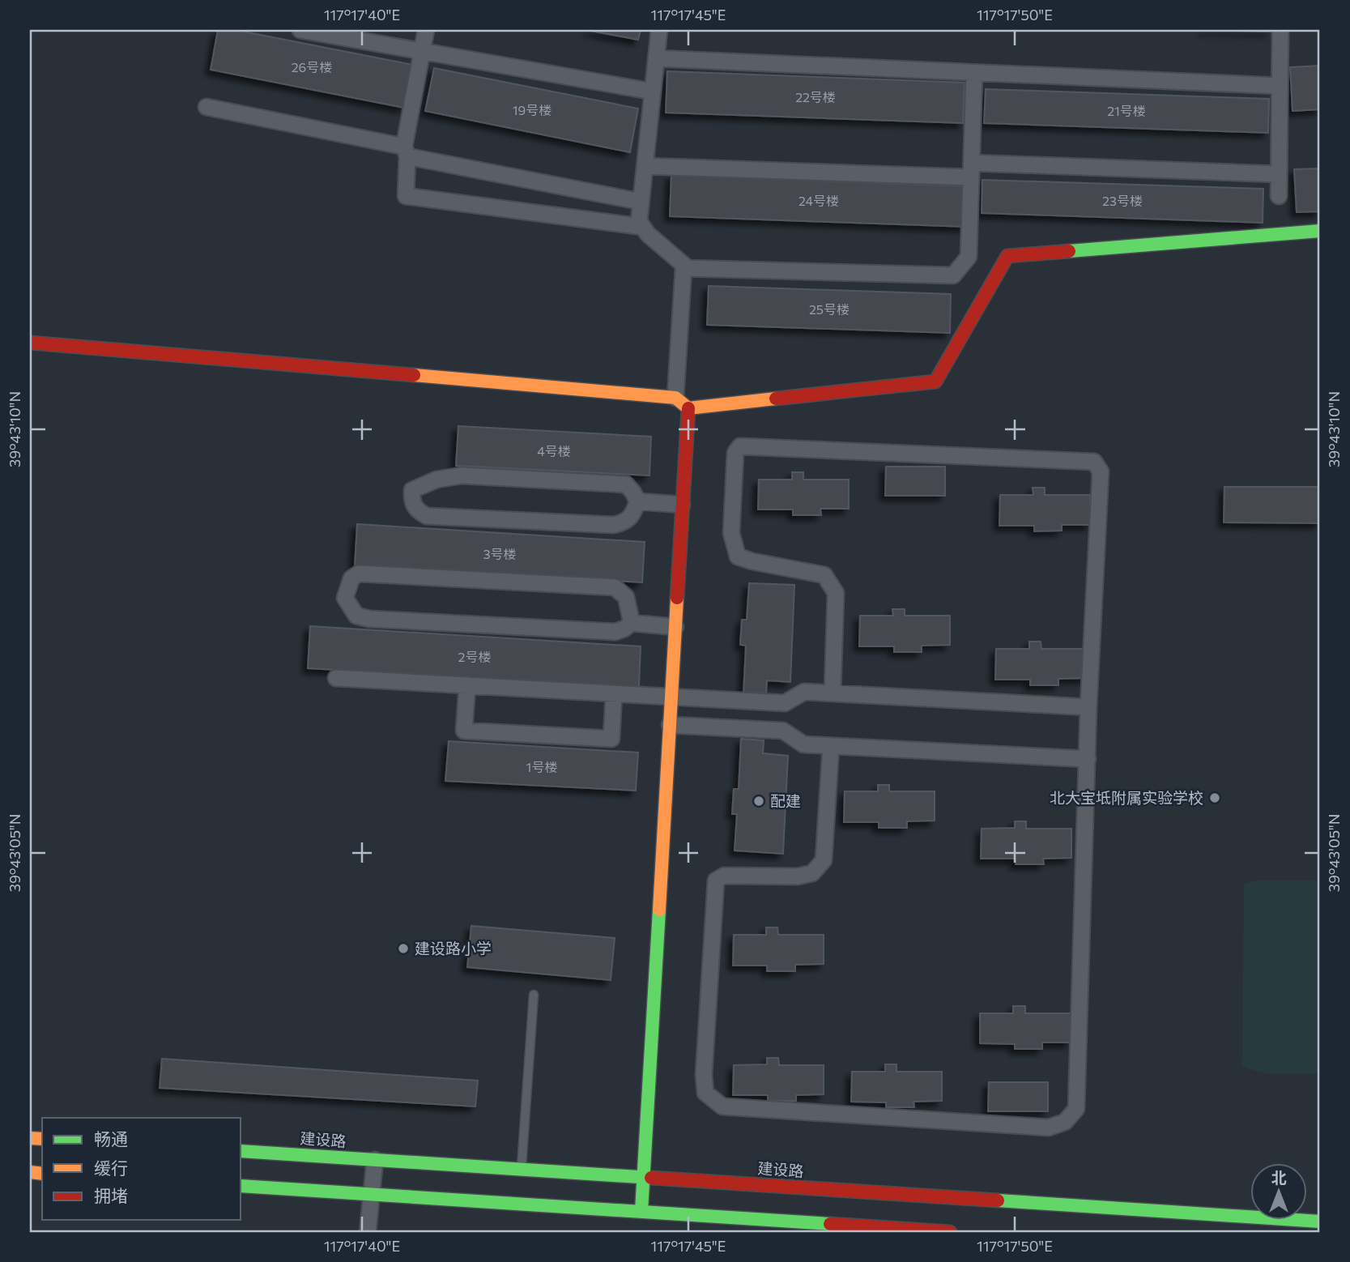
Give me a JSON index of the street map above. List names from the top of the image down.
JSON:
{
  "streets": {
    "street": ["建设路"]
  },
  "places": ["北大宝坻附属实验学校", "配建", "建设路小学"],
  "house_numbers": [
    "26号楼",
    "22号楼",
    "19号楼",
    "21号楼",
    "24号楼",
    "23号楼",
    "25号楼",
    "4号楼",
    "3号楼",
    "2号楼",
    "1号楼"
  ],
  "legend": ["畅通", "缓行", "拥堵"],
  "north": "top",
  "coordinates": [
    "117°17'40\"E",
    "117°17'45\"E",
    "117°17'50\"E",
    "39°43'10\"N",
    "39°43'05\"N"
  ]
}
